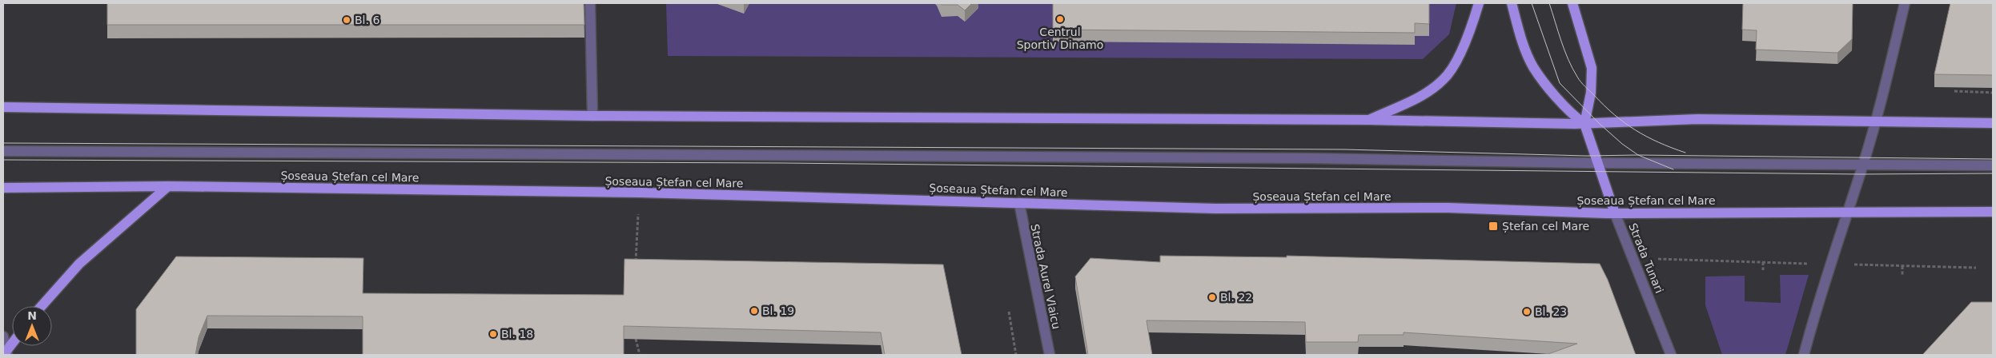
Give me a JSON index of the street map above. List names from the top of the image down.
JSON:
{
  "streets": {
    "main road": ["Șoseaua Ștefan cel Mare", "Strada Tunari"],
    "street": ["Strada Aurel Vlaicu"]
  },
  "crossings": [
    ["Șoseaua Ștefan cel Mare", "Strada Tunari"],
    ["Șoseaua Ștefan cel Mare", "Strada Aurel Vlaicu"]
  ],
  "places": {
    "other": [
      "Centrul Sportiv Dinamo",
      "Bl. 6",
      "Bl. 22",
      "Bl. 19",
      "Bl. 23",
      "Bl. 18"
    ],
    "transit": ["Ștefan cel Mare"]
  },
  "north": "top"
}
